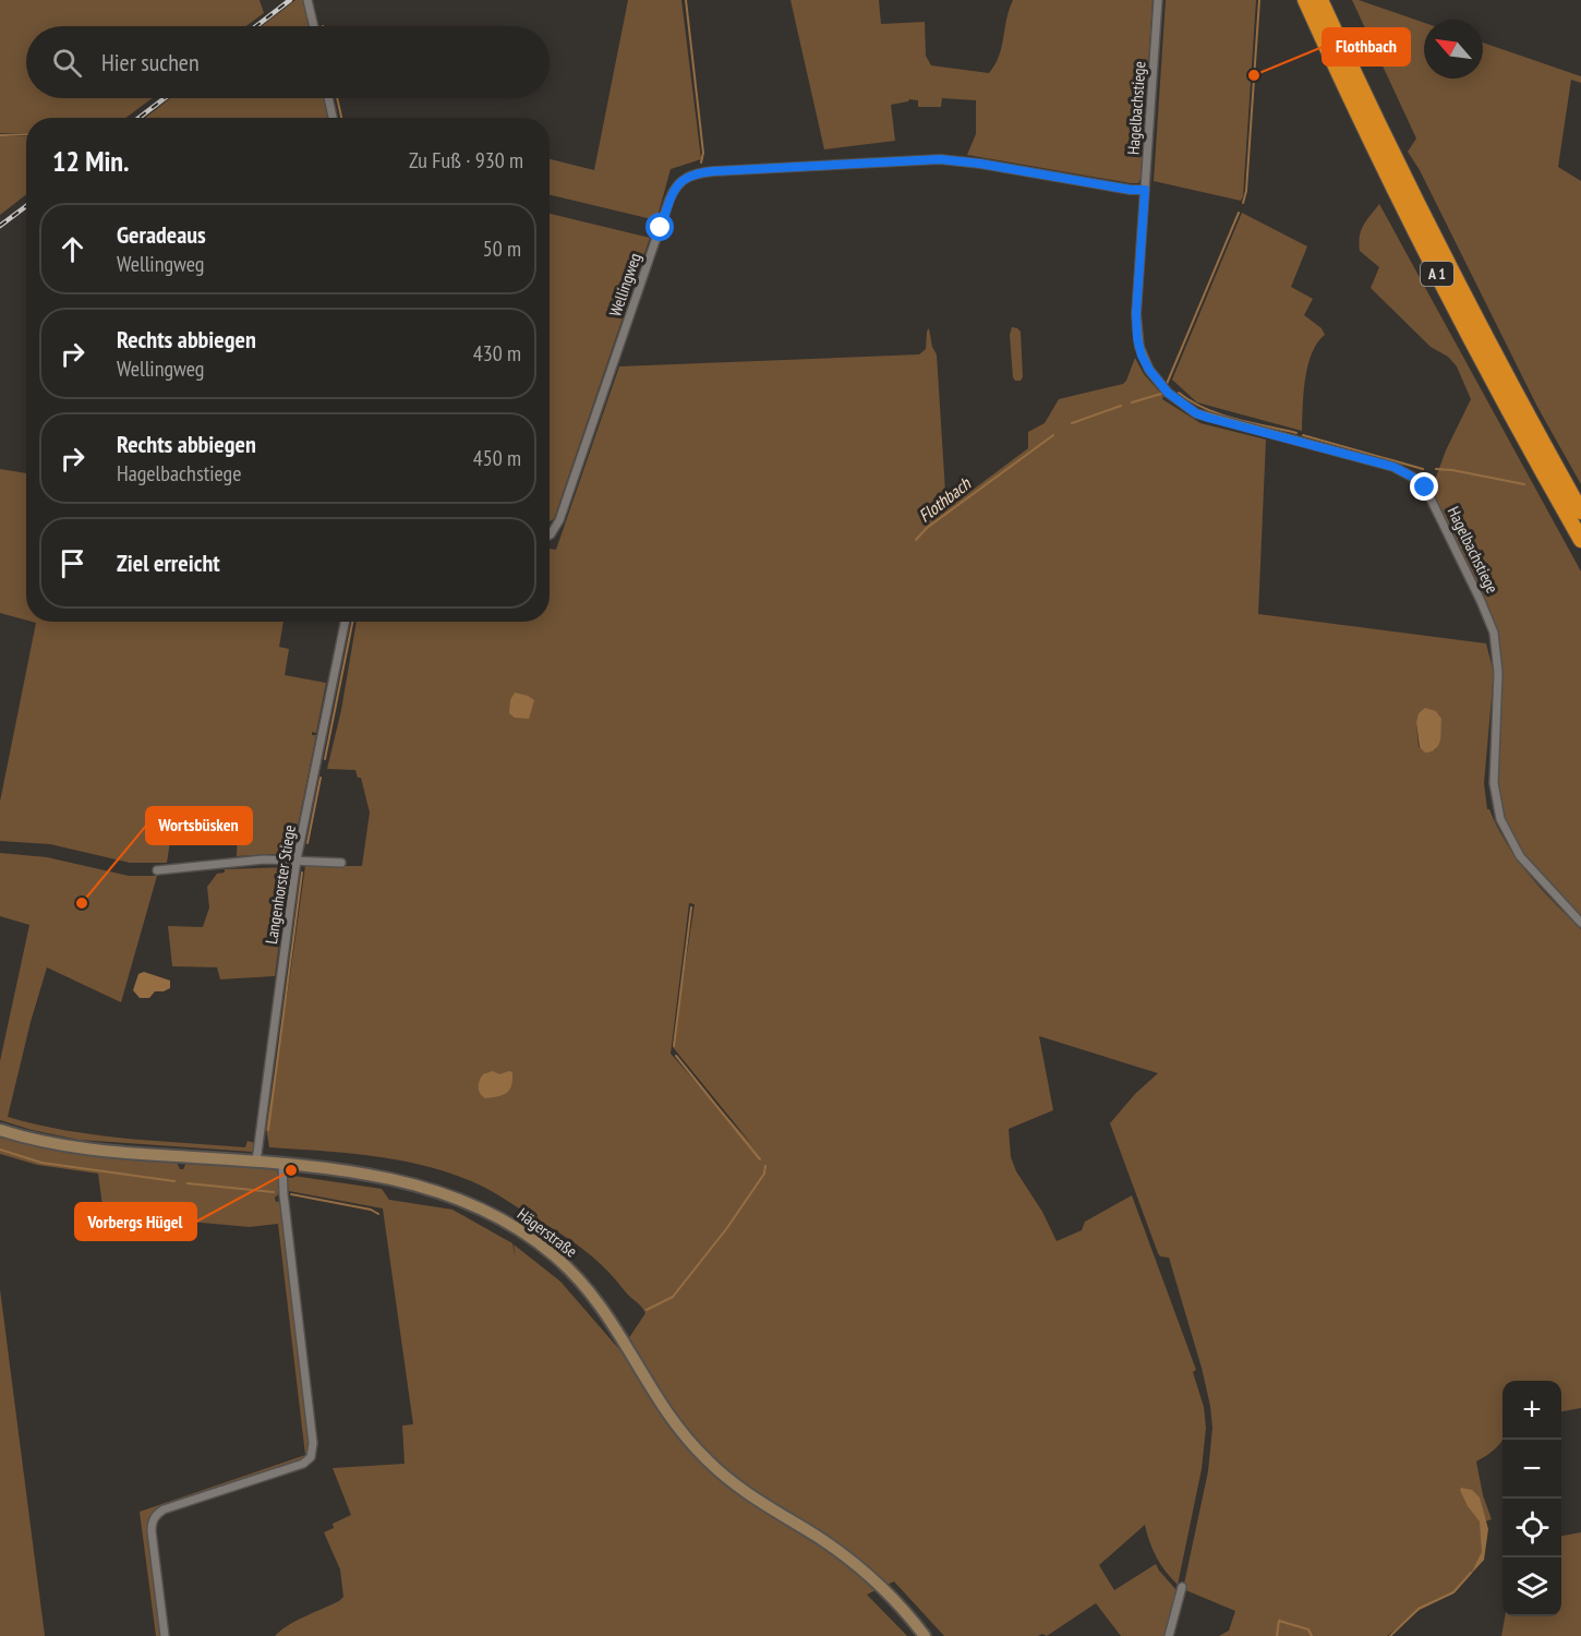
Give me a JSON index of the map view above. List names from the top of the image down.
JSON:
{
  "streets": {
    "highway": ["A 1"],
    "main road": ["Hägerstraße"],
    "street": ["Hagelbachstiege", "Wellingweg", "Langenhorster Stiege"]
  },
  "crossings": [
    ["Hagelbachstiege", "Wellingweg"],
    ["Langenhorster Stiege", "Hägerstraße"]
  ],
  "water": ["Flothbach"],
  "places": ["Flothbach", "Wortsbüsken", "Vorbergs Hügel"],
  "north": "top left",
  "page": {
    "search": "Hier suchen",
    "heading": ["12 Min.", "Zu Fuß · 930 m"],
    "list": [
      ["Geradeaus", "Wellingweg", "50 m"],
      ["Rechts abbiegen", "Wellingweg", "430 m"],
      ["Rechts abbiegen", "Hagelbachstiege", "450 m"],
      "Ziel erreicht"
    ],
    "map_buttons": ["+", "−"]
  }
}
